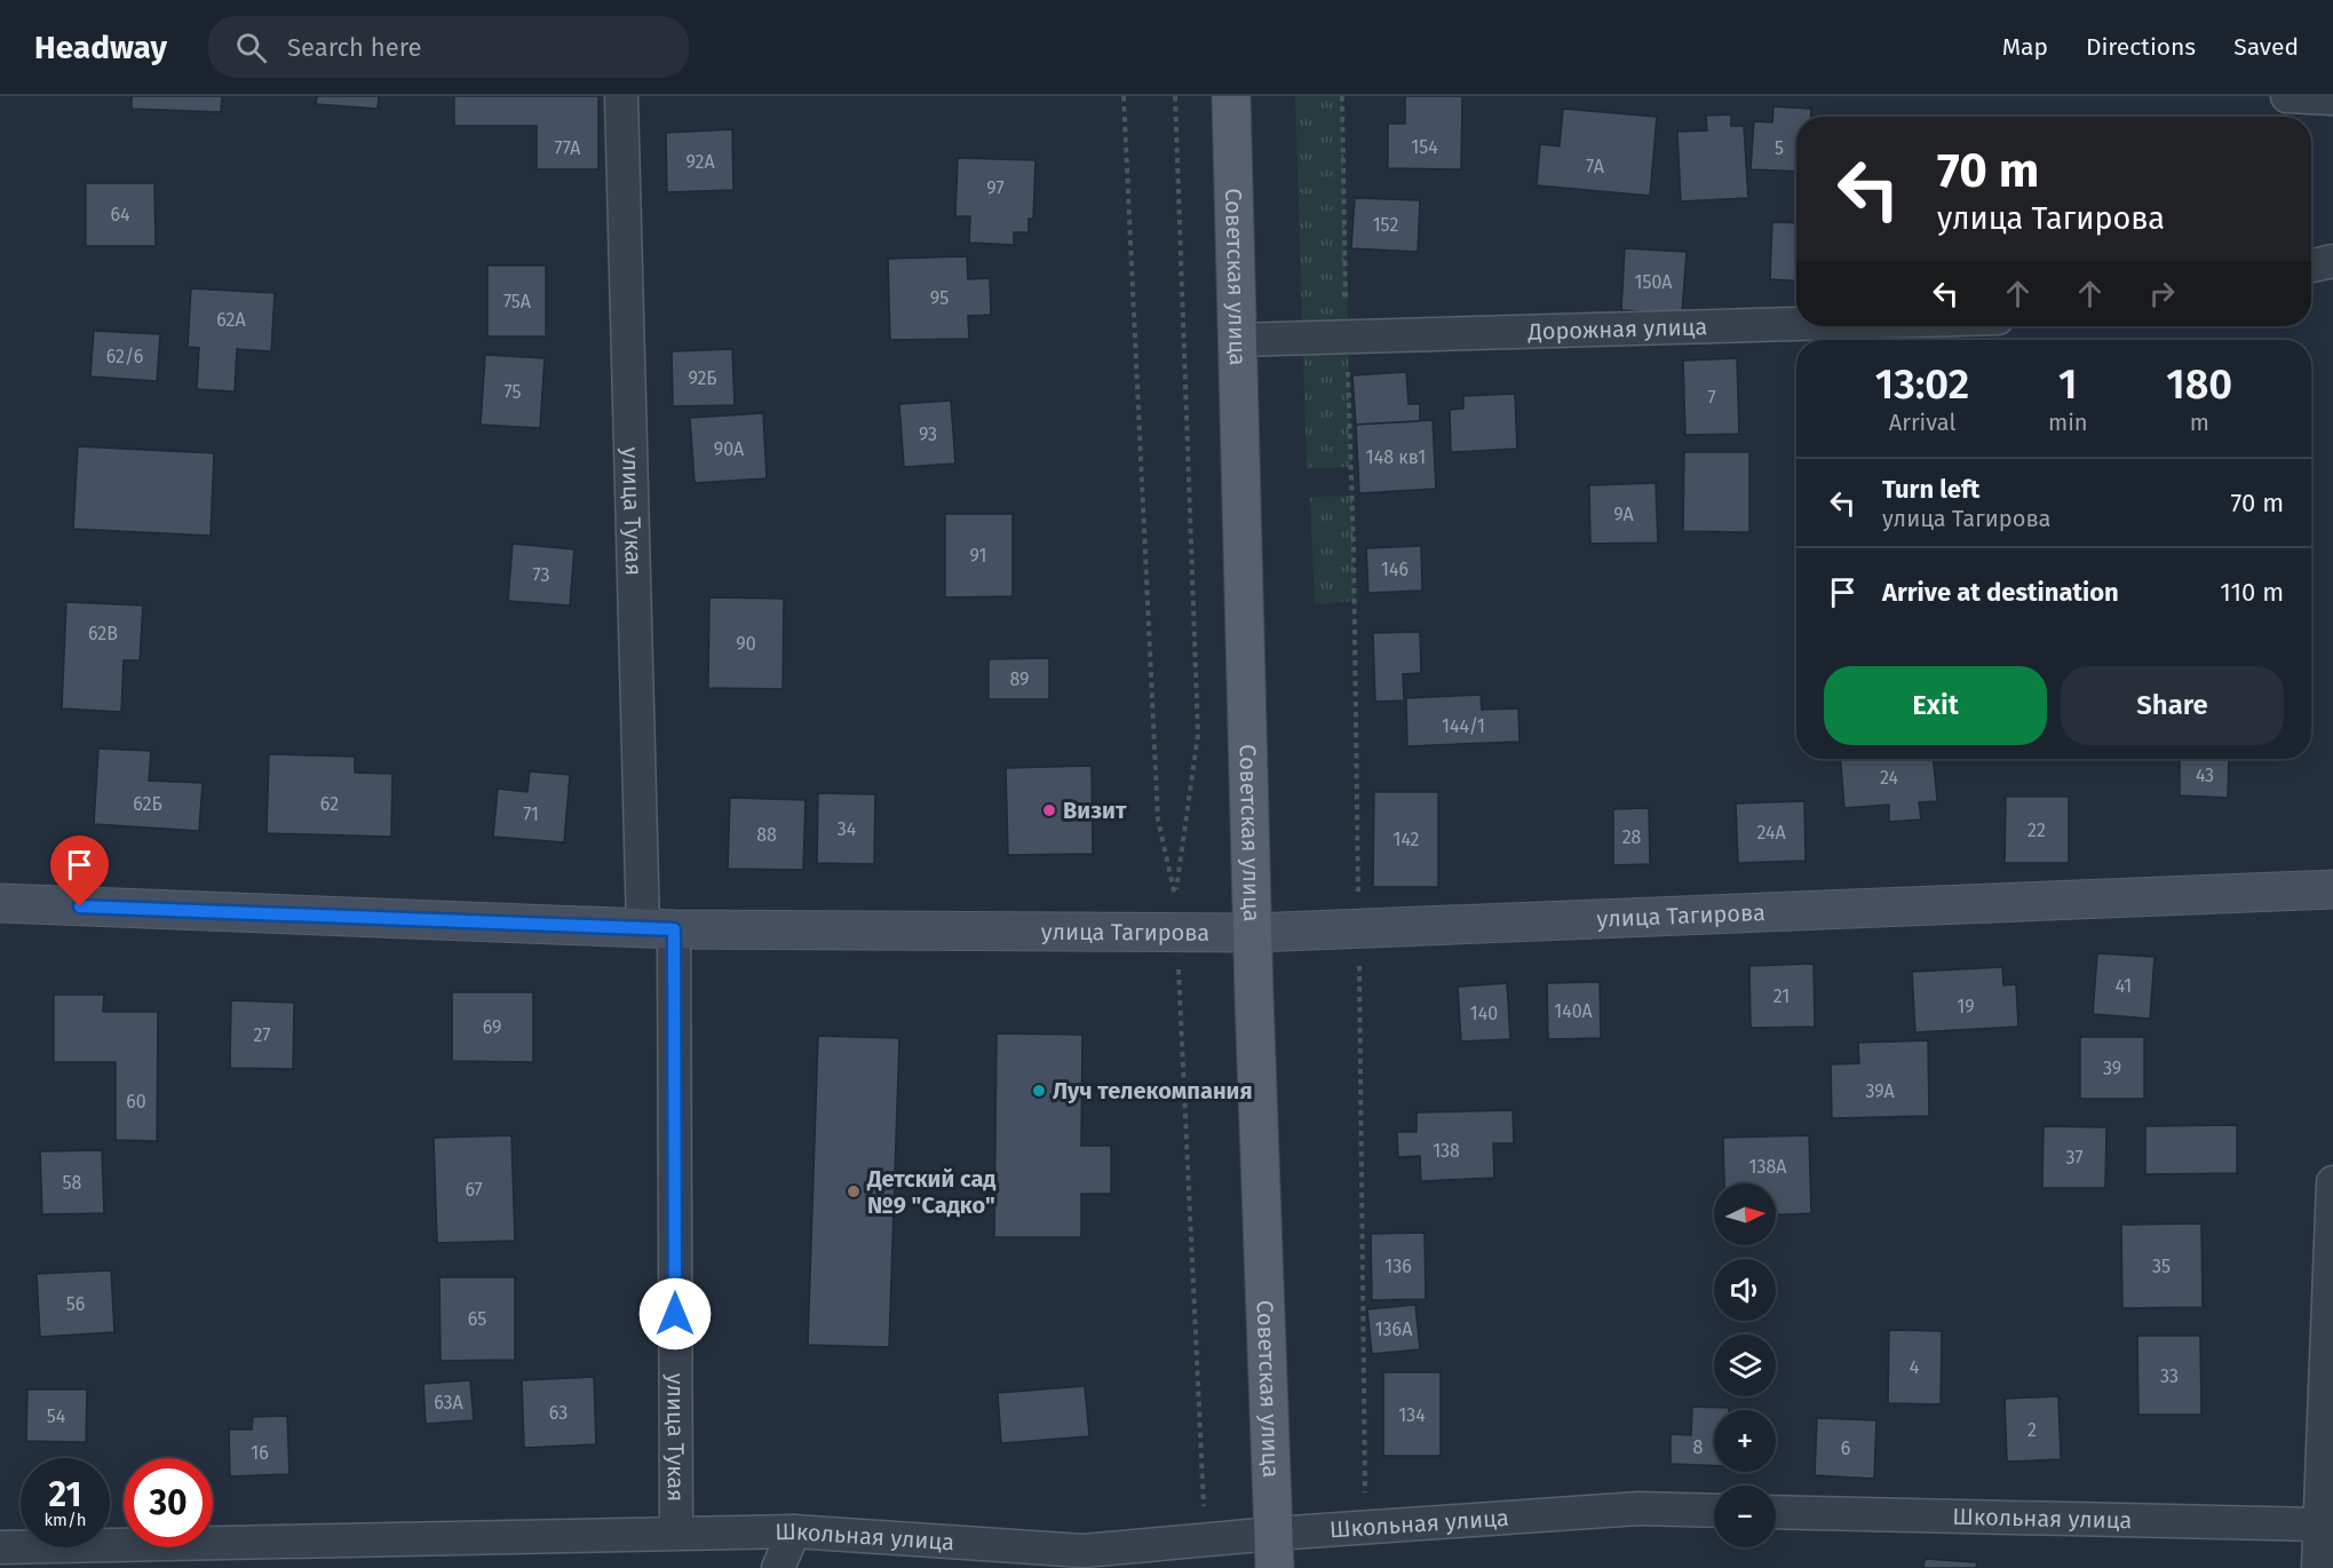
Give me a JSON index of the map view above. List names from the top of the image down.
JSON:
{
  "streets": {
    "main road": ["Советская улица"],
    "street": [
      "Дорожная улица",
      "улица Тукая",
      "улица Тагирова",
      "Школьная улица"
    ]
  },
  "crossings": [
    ["Советская улица", "Дорожная улица"],
    ["Советская улица", "улица Тагирова"],
    ["Советская улица", "Школьная улица"],
    ["улица Тукая", "улица Тагирова"],
    ["улица Тукая", "Школьная улица"]
  ],
  "places": ["Визит", "Луч телекомпания", "Детский сад №9 \"Садко\""],
  "house_numbers": [
    "154",
    "77А",
    "5",
    "92А",
    "7А",
    "97",
    "64",
    "152",
    "150А",
    "95",
    "75А",
    "62А",
    "62/6",
    "92Б",
    "75",
    "7",
    "93",
    "90А",
    "148 кв1",
    "9А",
    "91",
    "146",
    "73",
    "62В",
    "90",
    "89",
    "144/1",
    "43",
    "24",
    "62Б",
    "62",
    "71",
    "34",
    "22",
    "24А",
    "88",
    "28",
    "142",
    "41",
    "21",
    "19",
    "140А",
    "140",
    "69",
    "27",
    "39",
    "39А",
    "60",
    "138",
    "37",
    "138А",
    "58",
    "67",
    "136",
    "35",
    "56",
    "65",
    "136А",
    "4",
    "33",
    "63А",
    "63",
    "134",
    "54",
    "2",
    "8",
    "6",
    "16"
  ],
  "north": "right",
  "page": {
    "header": "Headway",
    "search": "Search here",
    "nav": ["Map", "Directions", "Saved"],
    "turn": ["70 m", "улица Тагирова"],
    "eta": [
      "13:02",
      "Arrival",
      "1",
      "min",
      "180",
      "m"
    ],
    "list": [
      {
        "name": "Turn left",
        "note": "улица Тагирова",
        "value": "70 m"
      },
      {
        "name": "Arrive at destination",
        "value": "110 m"
      }
    ],
    "buttons": ["Exit", "Share"],
    "map_buttons": ["+", "−"],
    "speed": "21 km/h",
    "limit": "30"
  }
}
